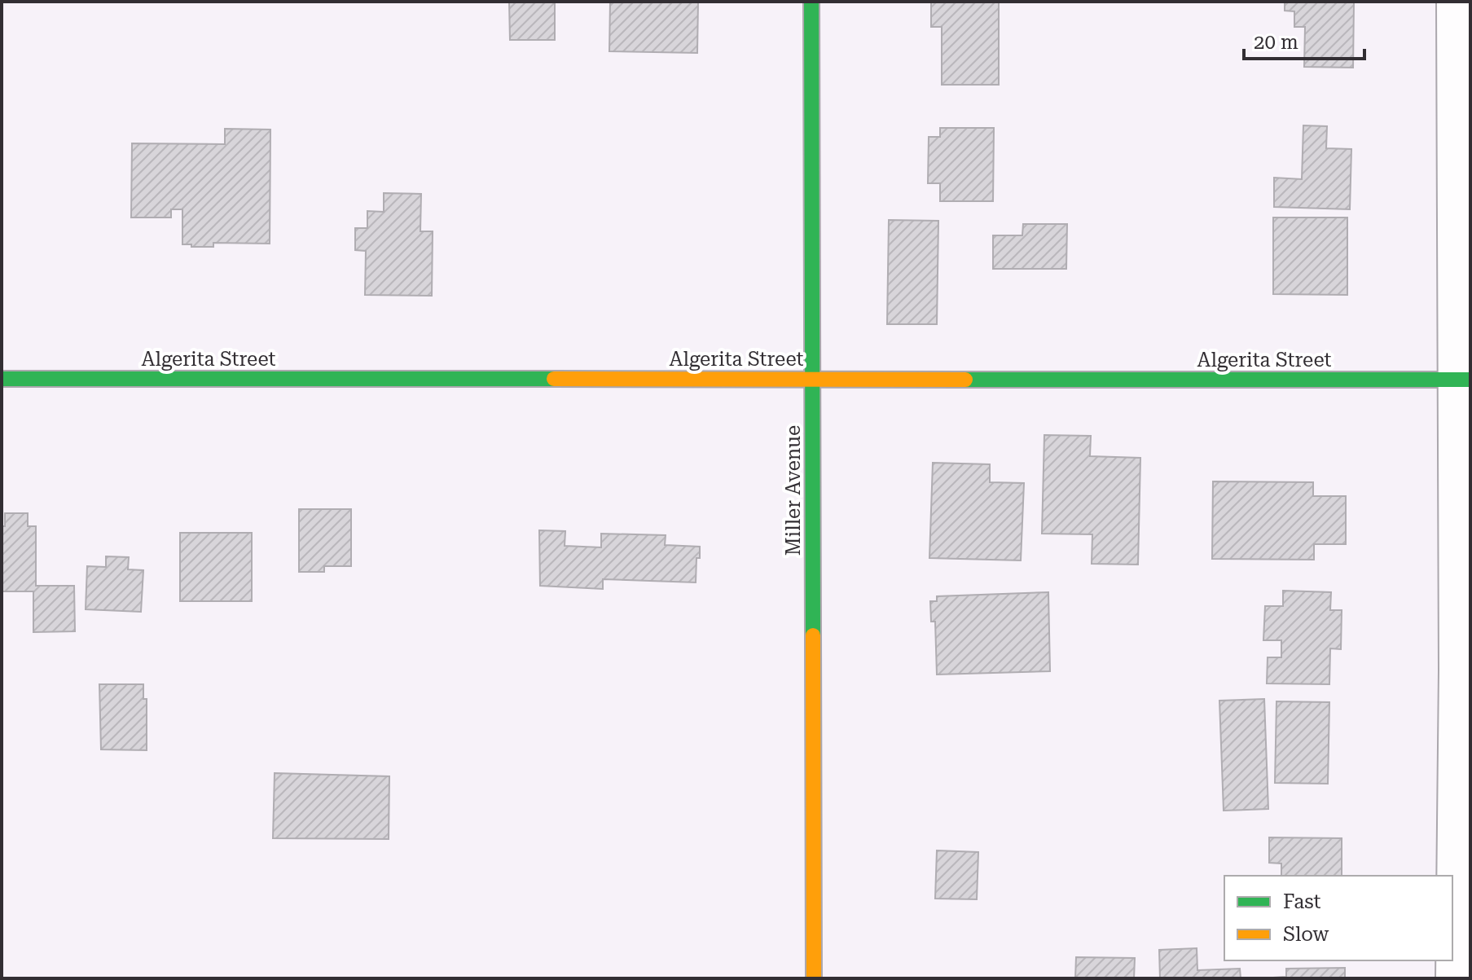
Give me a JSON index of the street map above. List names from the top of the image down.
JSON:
{
  "streets": {
    "street": ["Algerita Street", "Miller Avenue"]
  },
  "crossings": [
    ["Algerita Street", "Miller Avenue"]
  ],
  "legend": ["Fast", "Slow"],
  "scale_bar": "20 m"
}
